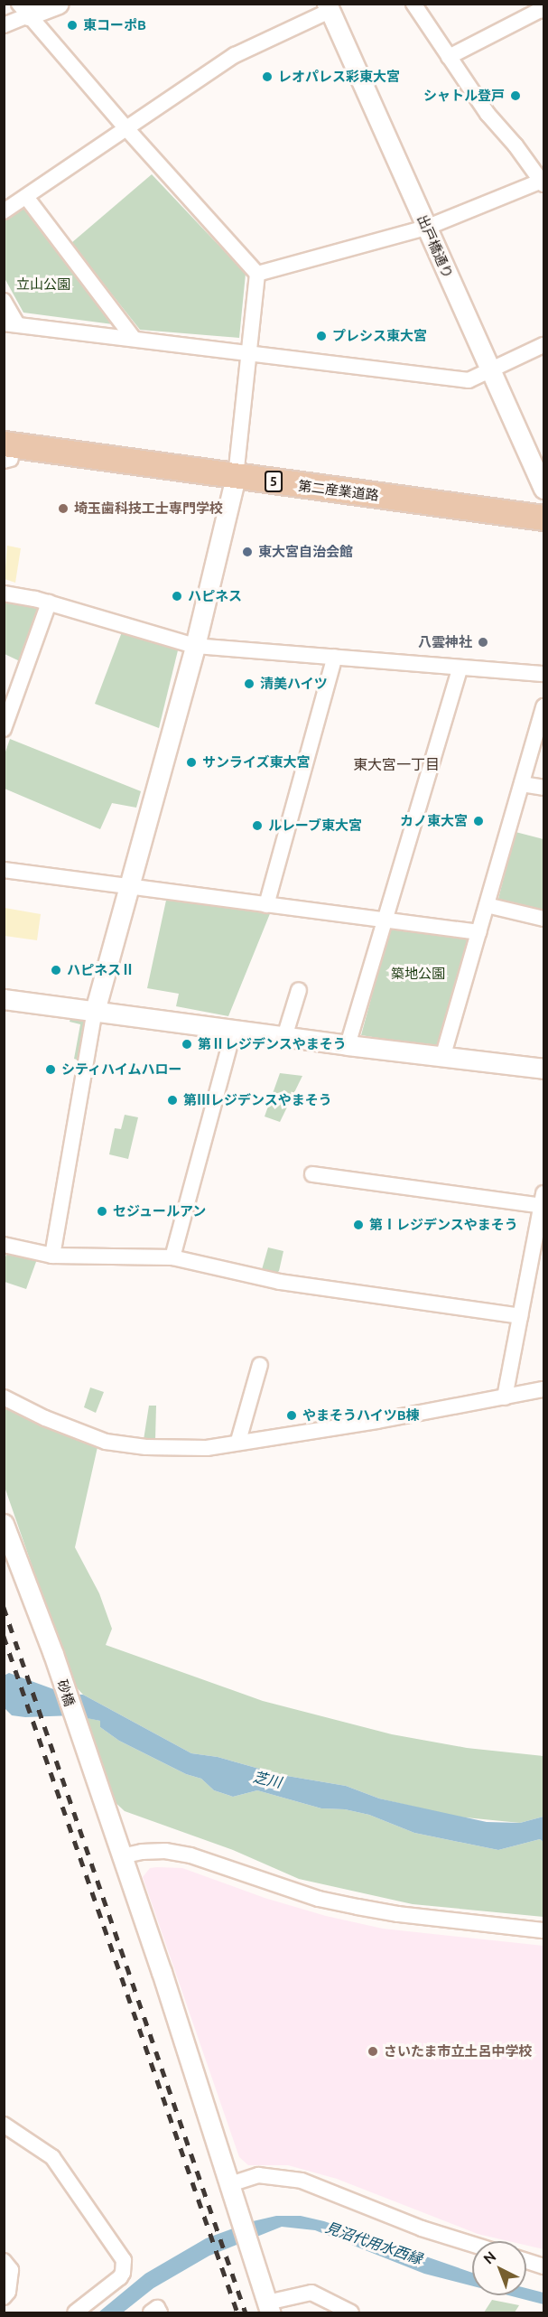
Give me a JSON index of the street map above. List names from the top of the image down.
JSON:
{
  "streets": {
    "main road": ["5", "第二産業道路"],
    "street": ["出戸橋通り", "砂橋"]
  },
  "districts": ["東大宮一丁目"],
  "water": ["芝川", "見沼代用水西縁"],
  "parks": ["立山公園", "築地公園"],
  "places": [
    "東コーポB",
    "レオパレス彩東大宮",
    "シャトル登戸",
    "プレシス東大宮",
    "埼玉歯科技工士専門学校",
    "東大宮自治会館",
    "ハピネス",
    "八雲神社",
    "清美ハイツ",
    "サンライズ東大宮",
    "カノ東大宮",
    "ルレーブ東大宮",
    "ハピネスⅡ",
    "第Ⅱレジデンスやまそう",
    "シティハイムハロー",
    "第Ⅲレジデンスやまそう",
    "セジュールアン",
    "第Ⅰレジデンスやまそう",
    "やまそうハイツB棟",
    "さいたま市立土呂中学校"
  ],
  "north": "top left"
}
